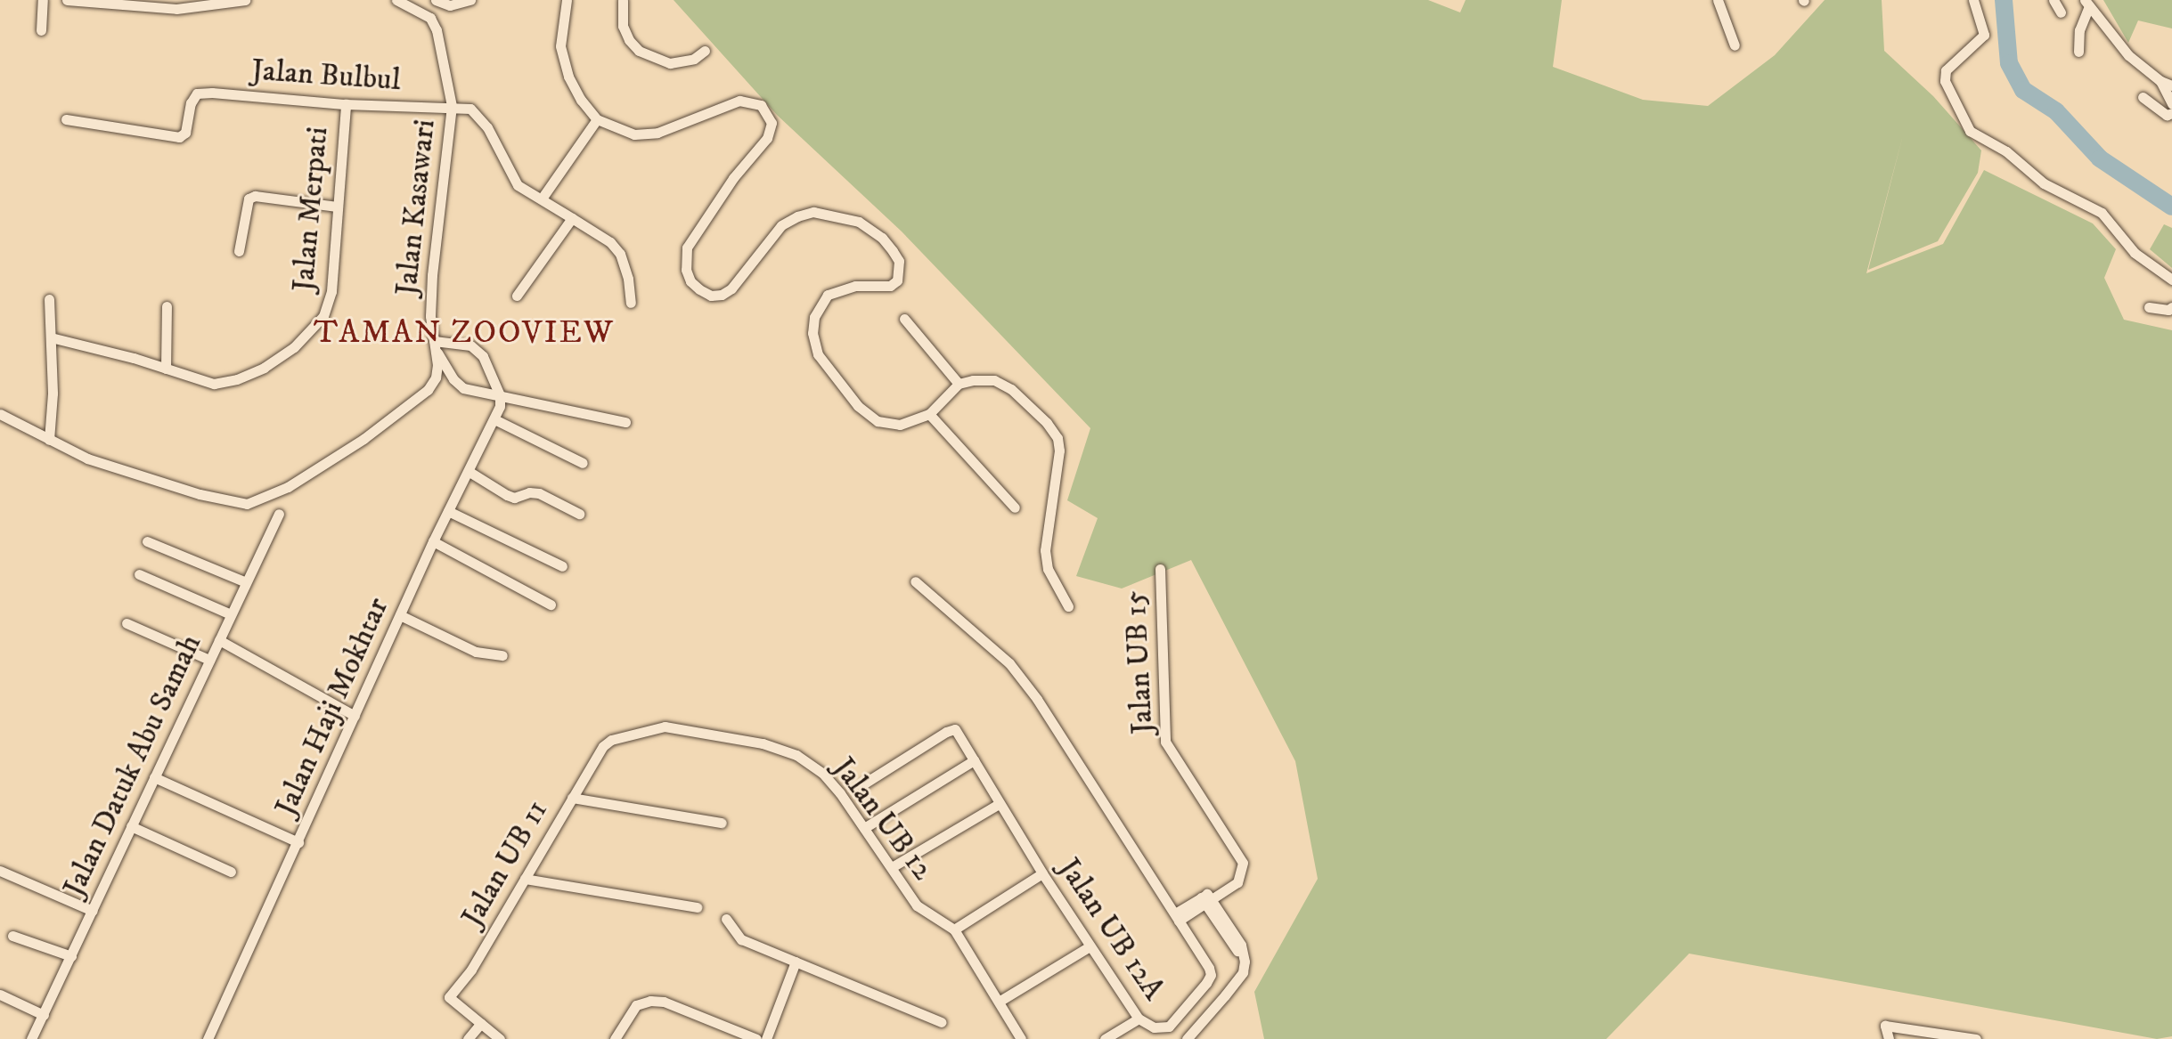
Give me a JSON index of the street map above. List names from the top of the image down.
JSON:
{
  "streets": {
    "street": [
      "Jalan Bulbul",
      "Jalan Kasawari",
      "Jalan Merpati",
      "Jalan UB 15",
      "Jalan Haji Mokhtar",
      "Jalan Datuk Abu Samah",
      "Jalan UB 12",
      "Jalan UB 11",
      "Jalan UB 12A"
    ]
  },
  "crossings": [
    ["Jalan Bulbul", "Jalan Kasawari"],
    ["Jalan Bulbul", "Jalan Merpati"],
    ["Jalan UB 15", "Jalan UB 12A"],
    ["Jalan UB 12", "Jalan UB 11"]
  ],
  "districts": ["TAMAN ZOOVIEW"]
}
